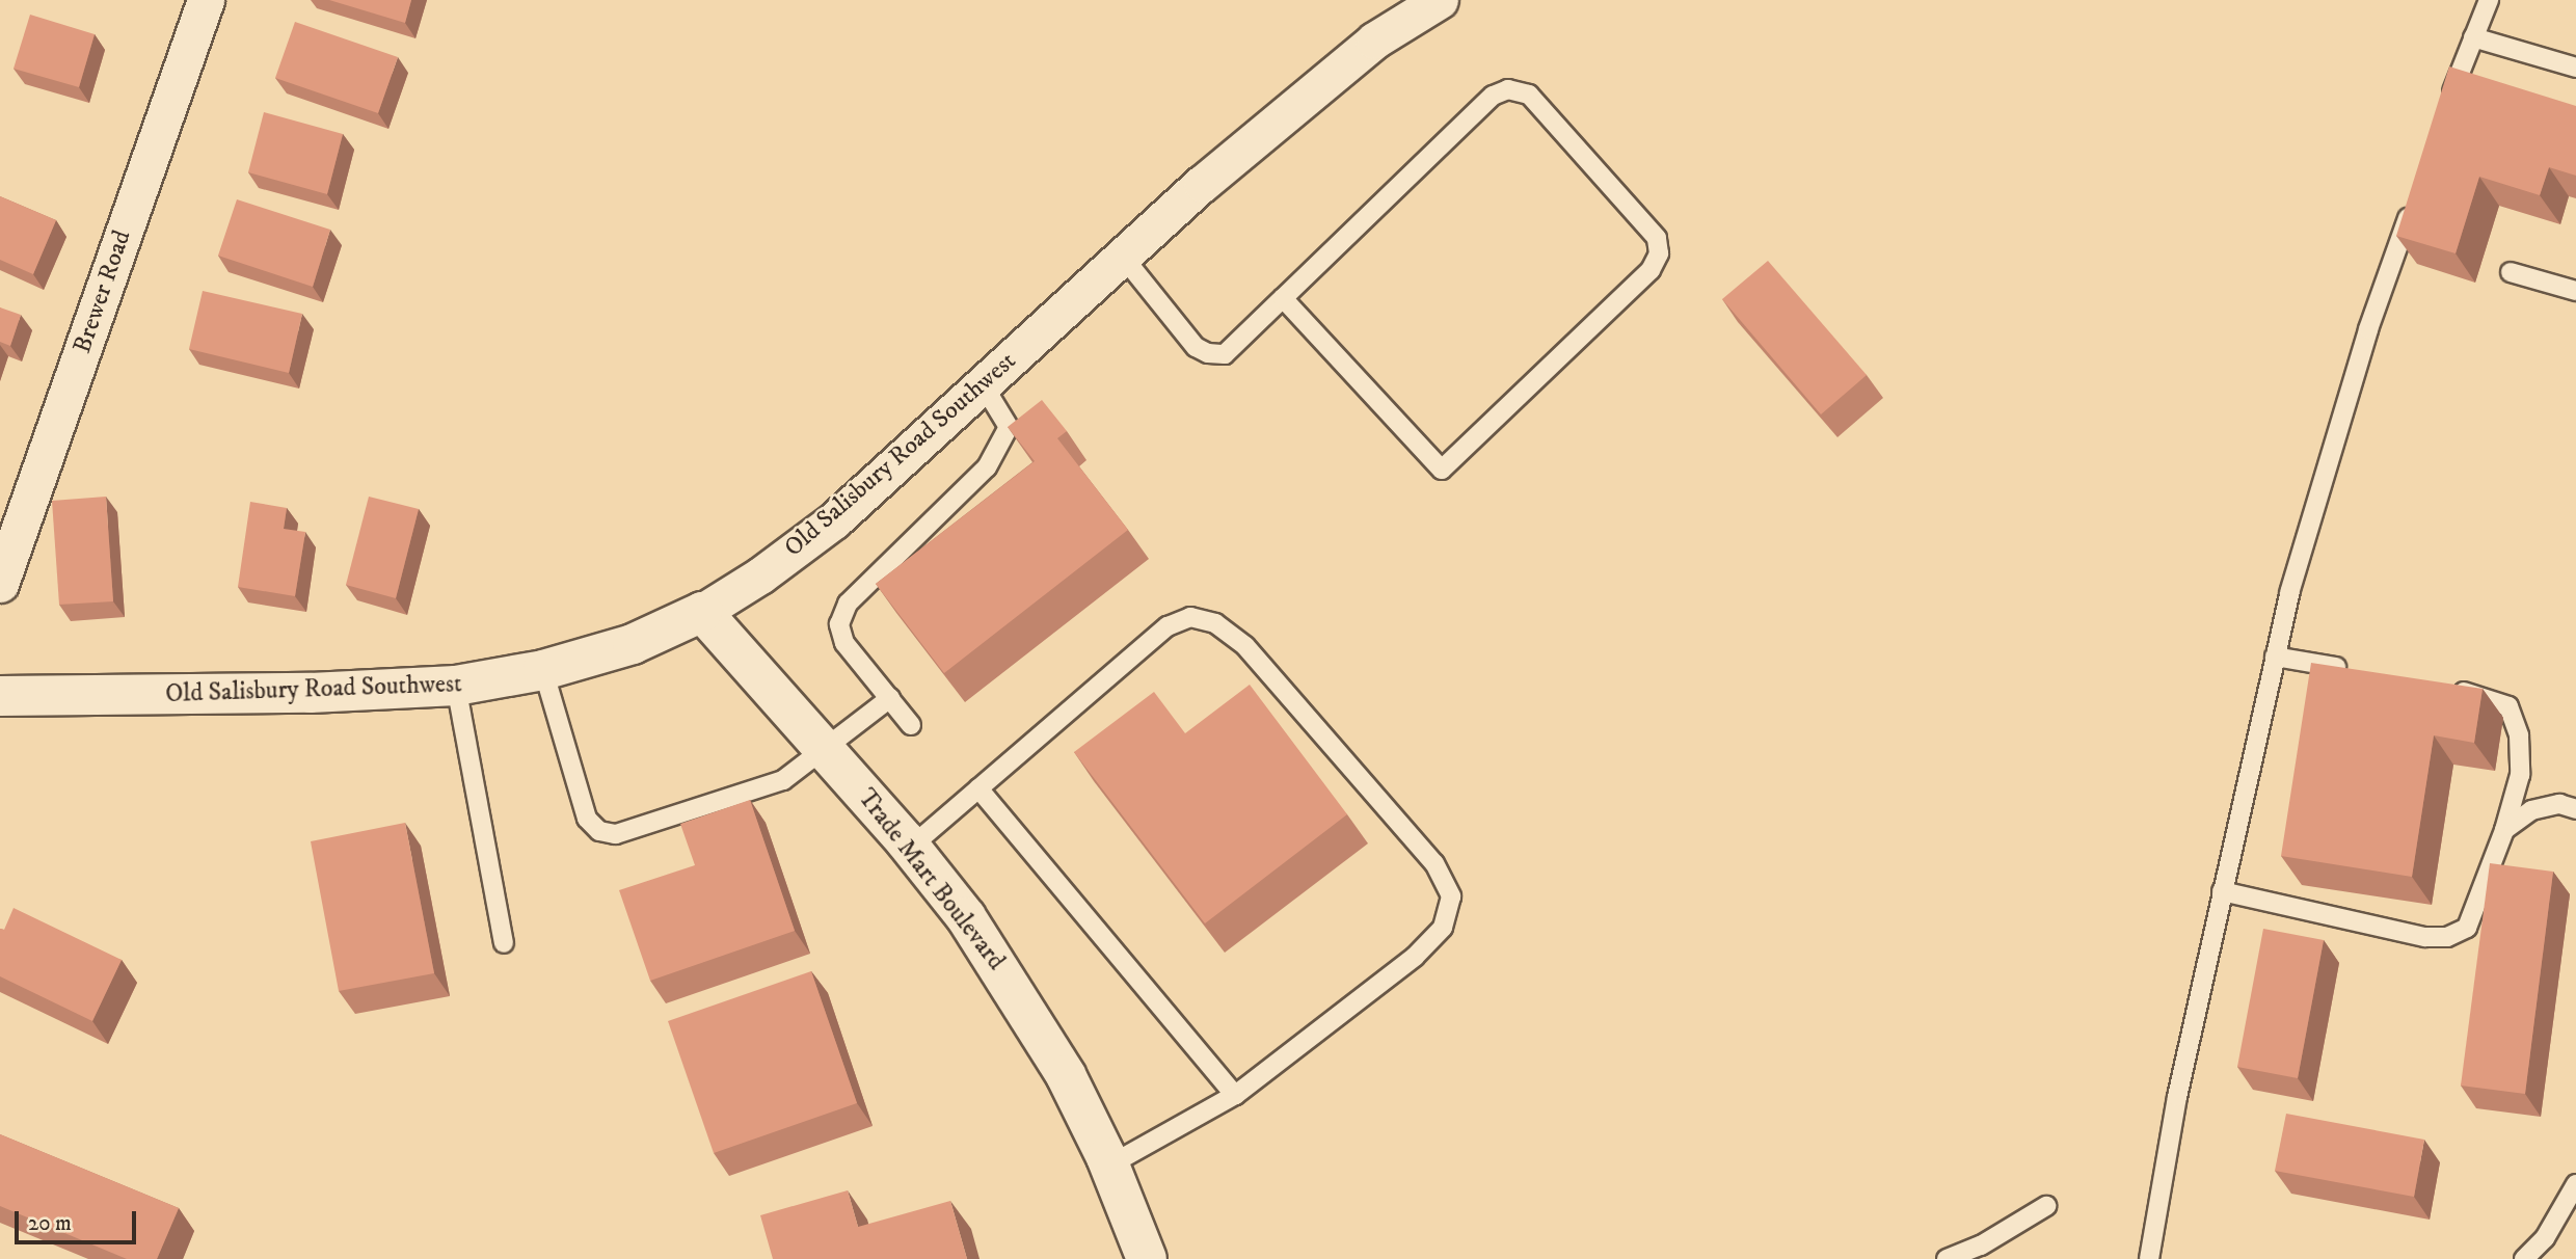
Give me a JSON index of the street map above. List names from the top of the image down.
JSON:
{
  "streets": {
    "street": ["Brewer Road", "Old Salisbury Road Southwest", "Trade Mart Boulevard"]
  },
  "crossings": [
    ["Old Salisbury Road Southwest", "Trade Mart Boulevard"]
  ],
  "scale_bar": "20 m"
}
